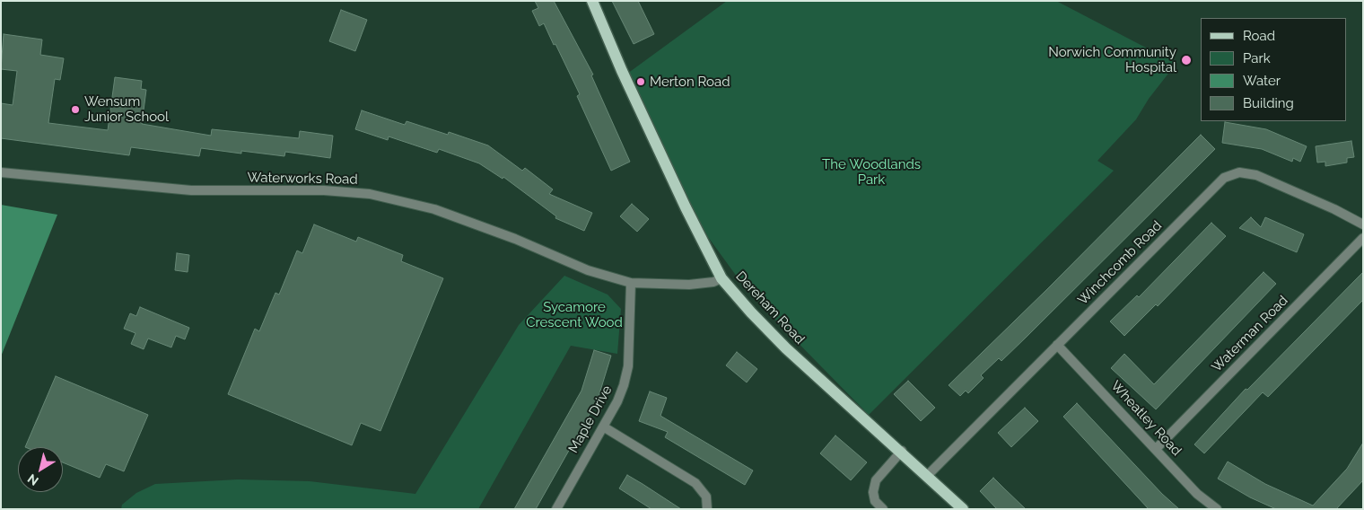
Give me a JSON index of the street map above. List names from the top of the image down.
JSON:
{
  "streets": {
    "main road": ["Dereham Road"],
    "street": [
      "Waterworks Road",
      "Winchcomb Road",
      "Waterman Road",
      "Wheatley Road",
      "Maple Drive"
    ]
  },
  "crossings": [
    ["Waterworks Road", "Dereham Road"],
    ["Waterworks Road", "Maple Drive"],
    ["Winchcomb Road", "Dereham Road"],
    ["Winchcomb Road", "Wheatley Road"],
    ["Waterman Road", "Wheatley Road"]
  ],
  "parks": ["The Woodlands Park", "Sycamore Crescent Wood"],
  "places": ["Norwich Community Hospital", "Merton Road", "Wensum Junior School"],
  "legend": [
    "Road",
    "Park",
    "Water",
    "Building"
  ],
  "north": "bottom left"
}
